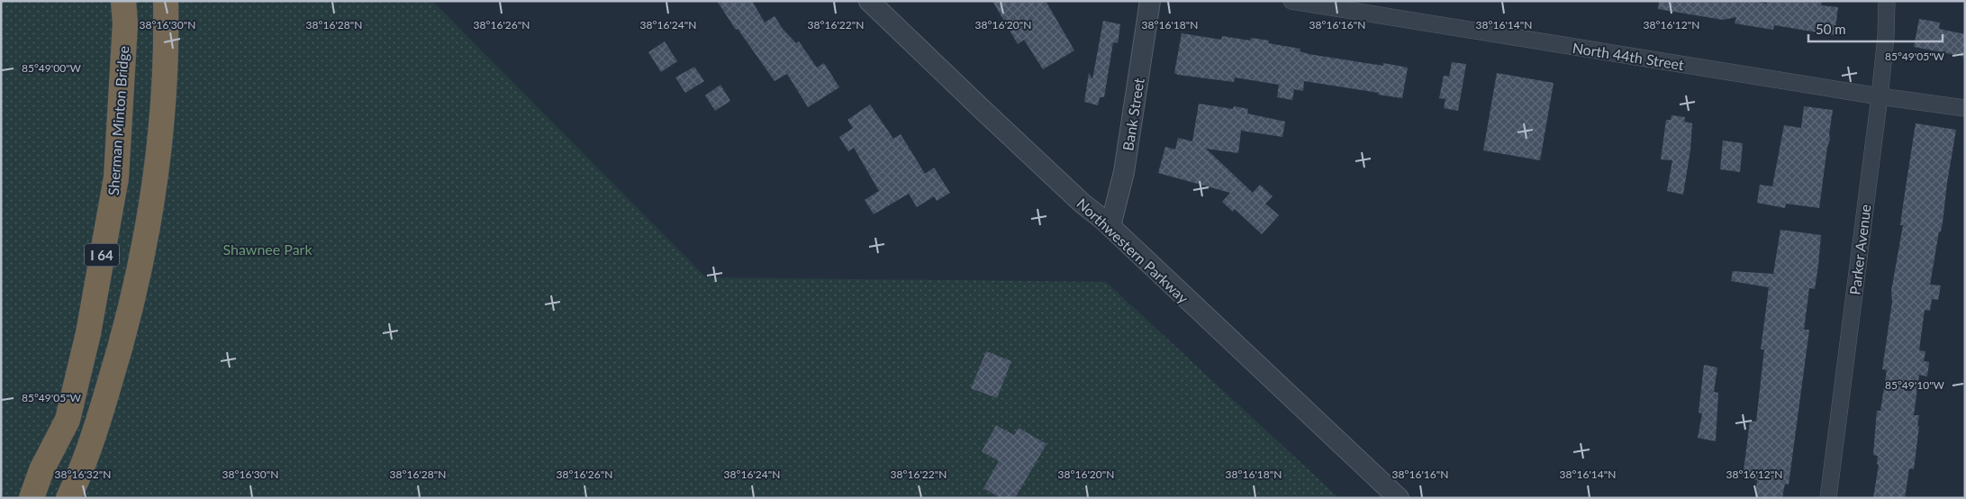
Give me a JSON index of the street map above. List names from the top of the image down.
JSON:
{
  "streets": {
    "highway": ["Sherman Minton Bridge", "I 64"],
    "street": [
      "North 44th Street",
      "Bank Street",
      "Parker Avenue",
      "Northwestern Parkway"
    ]
  },
  "crossings": [
    ["North 44th Street", "Parker Avenue"],
    ["Bank Street", "Northwestern Parkway"]
  ],
  "parks": ["Shawnee Park"],
  "scale_bar": "50 m",
  "coordinates": [
    "38°16'28\"N",
    "38°16'26\"N",
    "38°16'22\"N",
    "38°16'20\"N",
    "38°16'14\"N",
    "38°16'30\"N",
    "38°16'24\"N",
    "38°16'18\"N",
    "38°16'16\"N",
    "38°16'12\"N",
    "85°49'05\"W",
    "85°49'00\"W",
    "85°49'10\"W",
    "38°16'32\"N"
  ]
}
